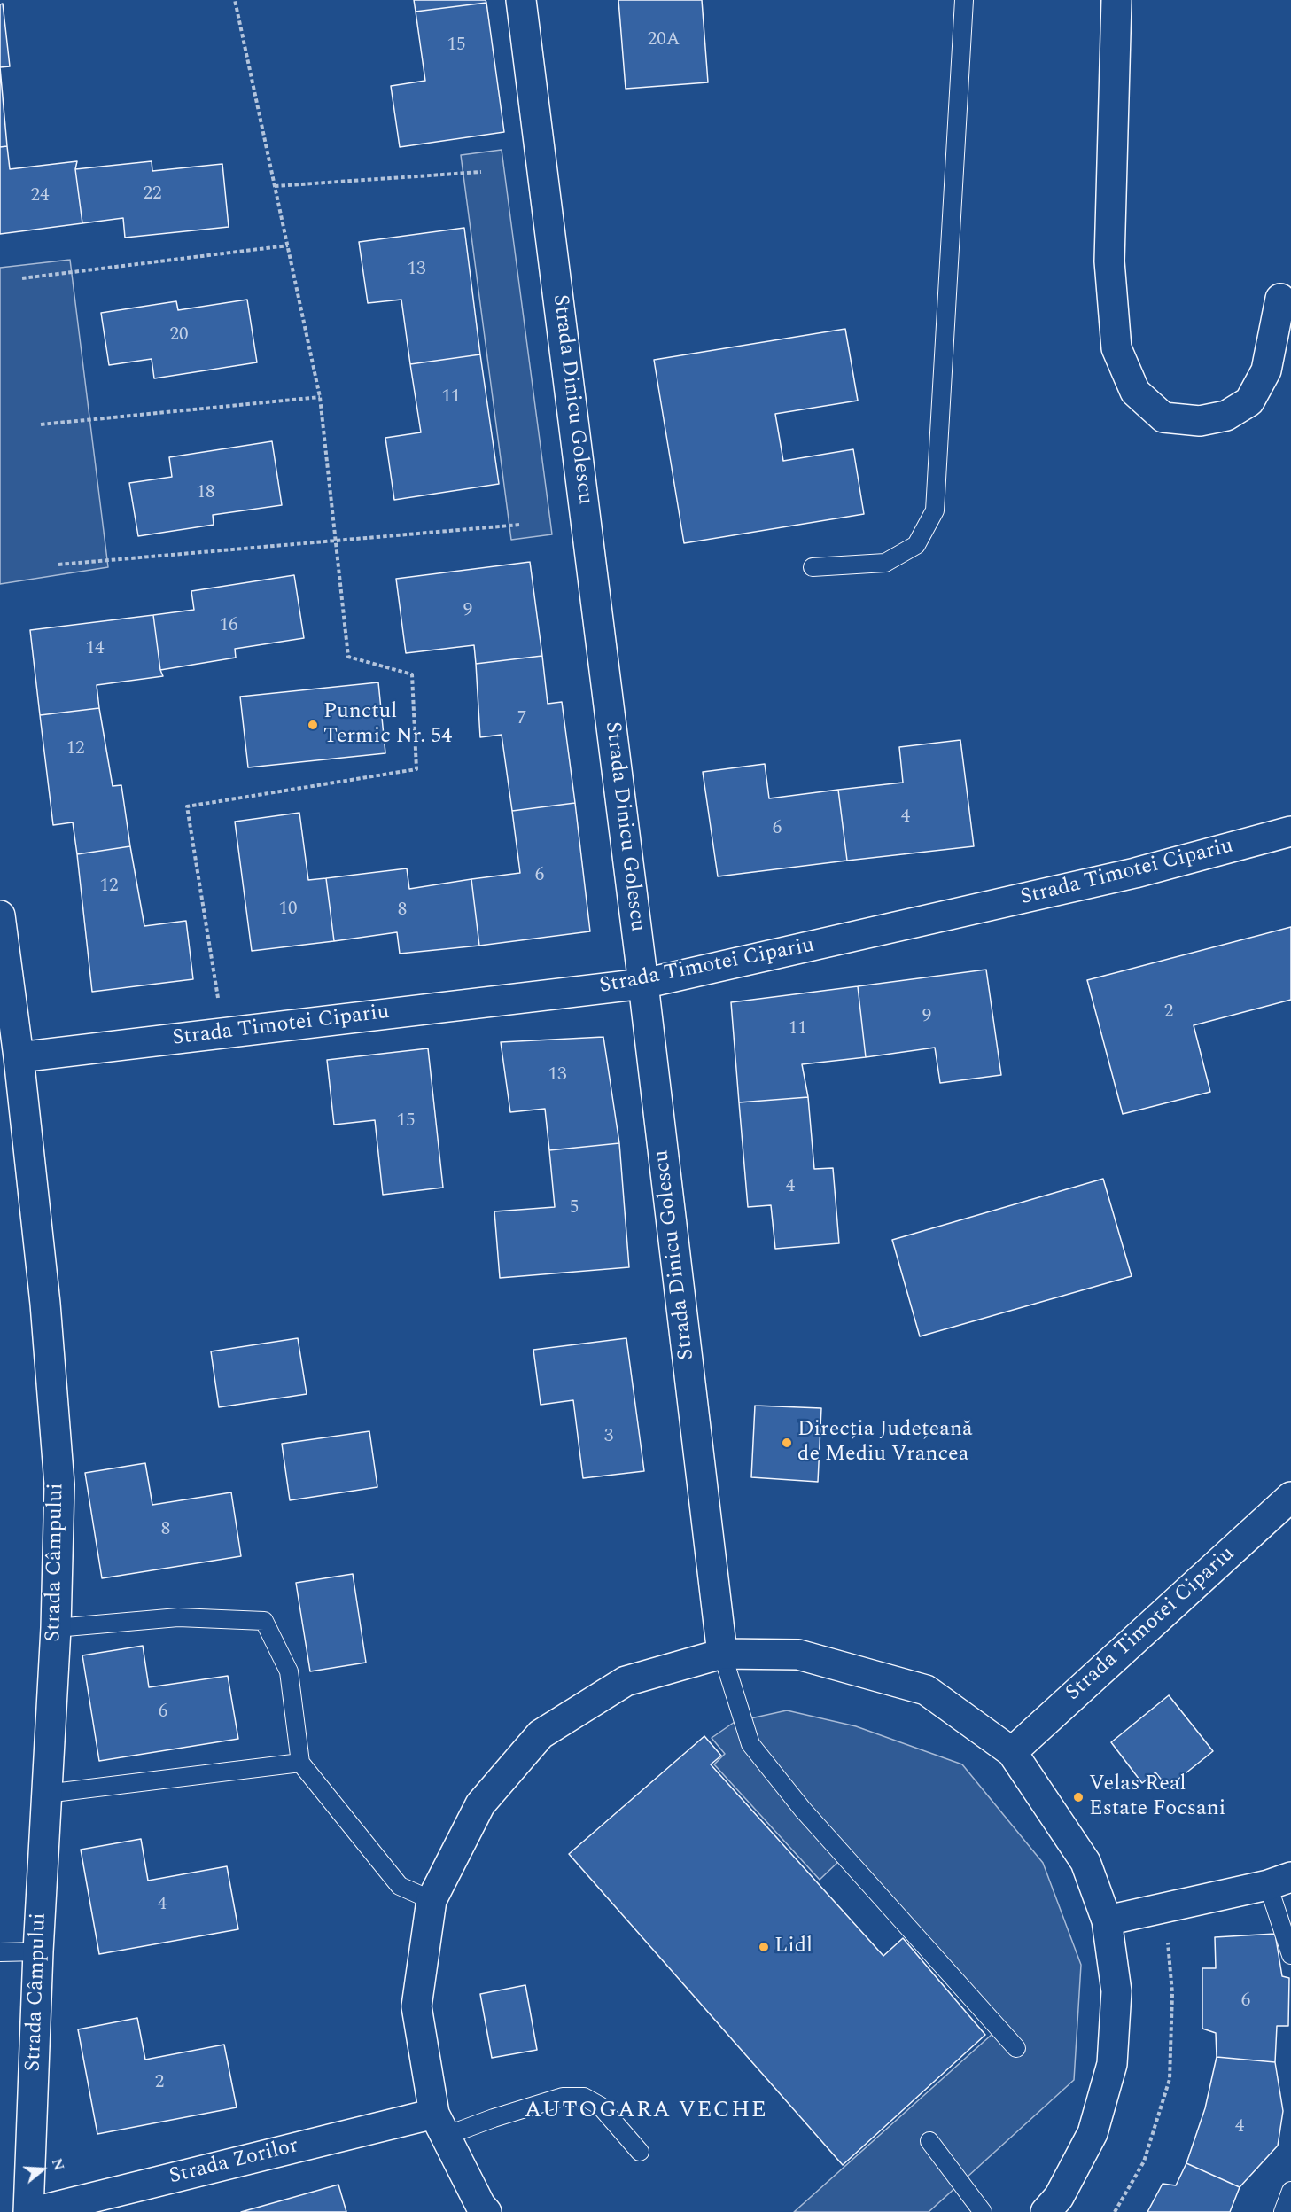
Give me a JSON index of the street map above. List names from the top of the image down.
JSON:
{
  "streets": {
    "street": [
      "Strada Dinicu Golescu",
      "Strada Timotei Cipariu",
      "Strada Câmpului",
      "Strada Zorilor"
    ]
  },
  "crossings": [
    ["Strada Dinicu Golescu", "Strada Timotei Cipariu"],
    ["Strada Timotei Cipariu", "Strada Câmpului"]
  ],
  "districts": ["AUTOGARA VECHE"],
  "places": [
    "Punctul Termic Nr. 54",
    "Direcția Județeană de Mediu Vrancea",
    "Velas Real Estate Focsani",
    "Lidl"
  ],
  "house_numbers": [
    "20A",
    "15",
    "22",
    "24",
    "13",
    "20",
    "11",
    "18",
    "9",
    "16",
    "14",
    "7",
    "12",
    "4",
    "6",
    "6",
    "12",
    "10",
    "8",
    "2",
    "9",
    "11",
    "13",
    "15",
    "4",
    "5",
    "3",
    "8",
    "6",
    "4",
    "6",
    "2",
    "4"
  ],
  "north": "right"
}
